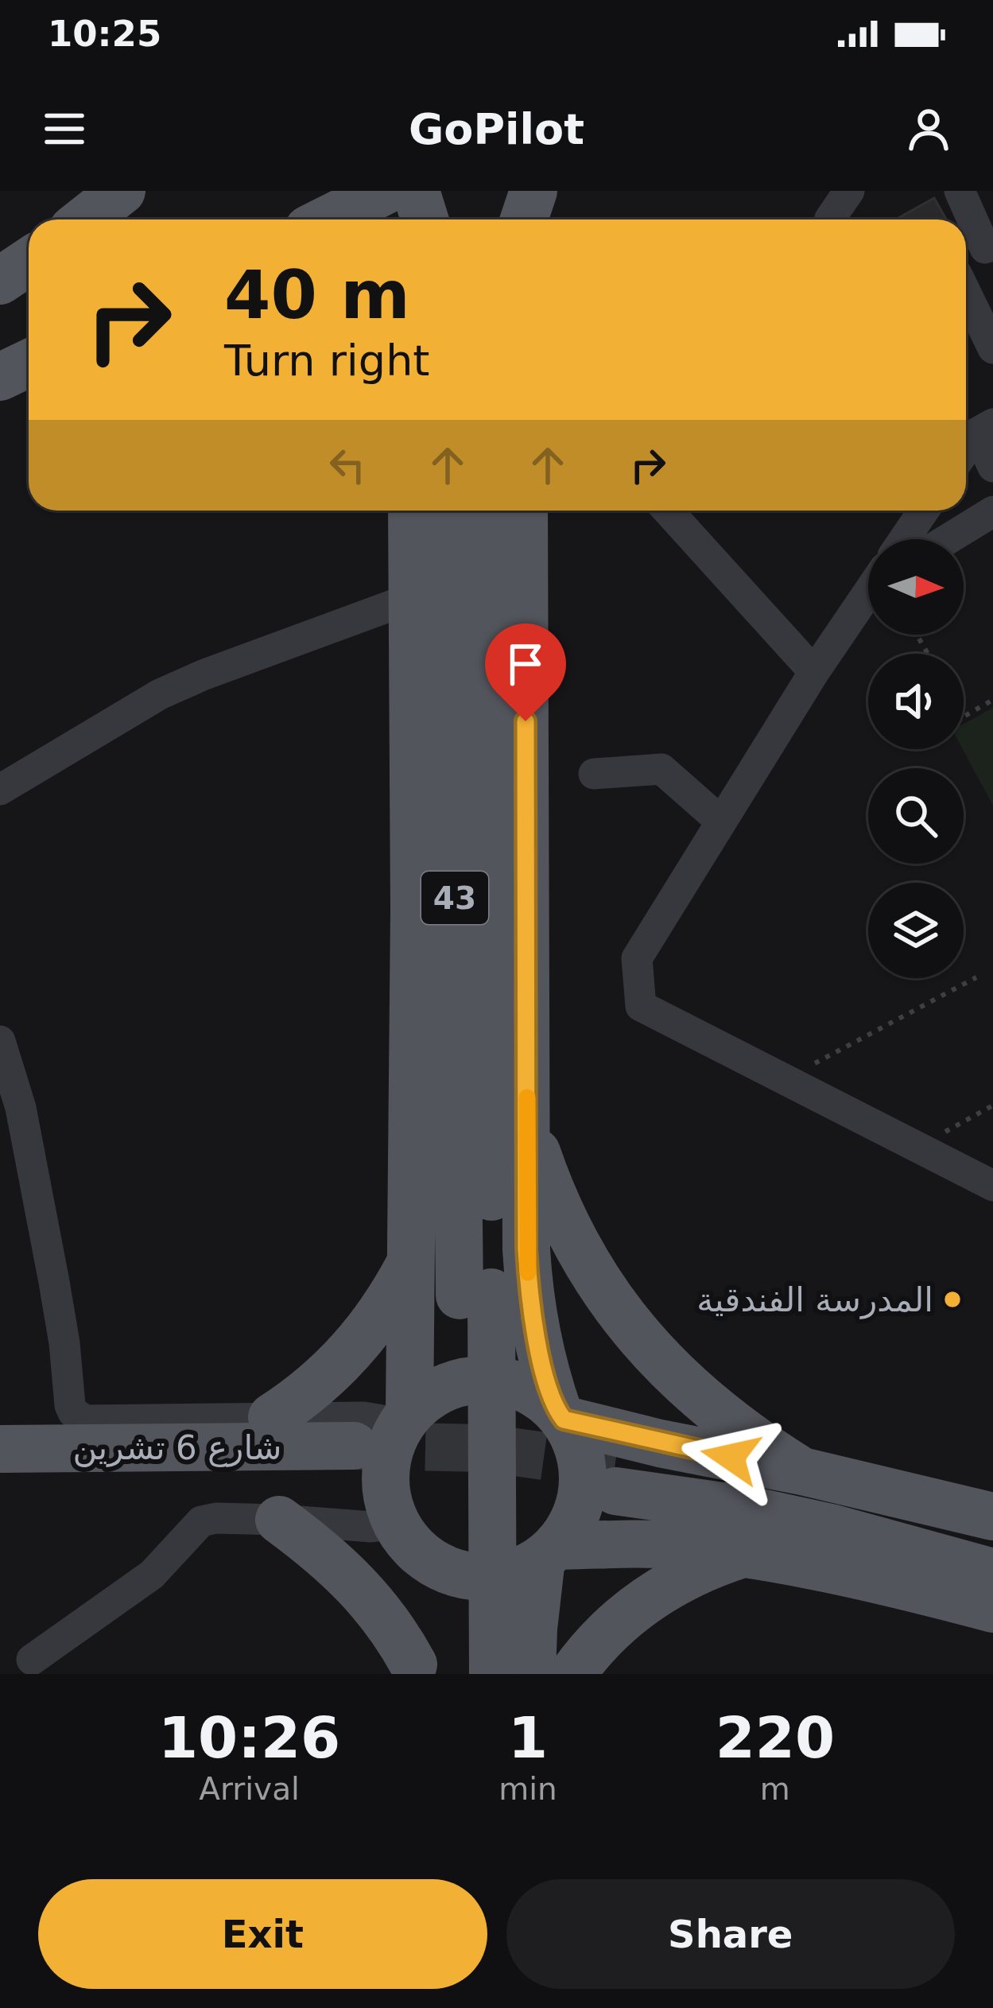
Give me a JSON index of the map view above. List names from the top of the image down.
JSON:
{
  "streets": {
    "main road": ["43", "شارع 6 تشرين"]
  },
  "places": ["المدرسة الفندقية"],
  "north": "right",
  "page": {
    "status": "10:25",
    "header": "GoPilot",
    "turn": ["40 m", "Turn right"],
    "eta": [
      "10:26",
      "Arrival",
      "1",
      "min",
      "220",
      "m"
    ],
    "buttons": ["Exit", "Share"]
  }
}
